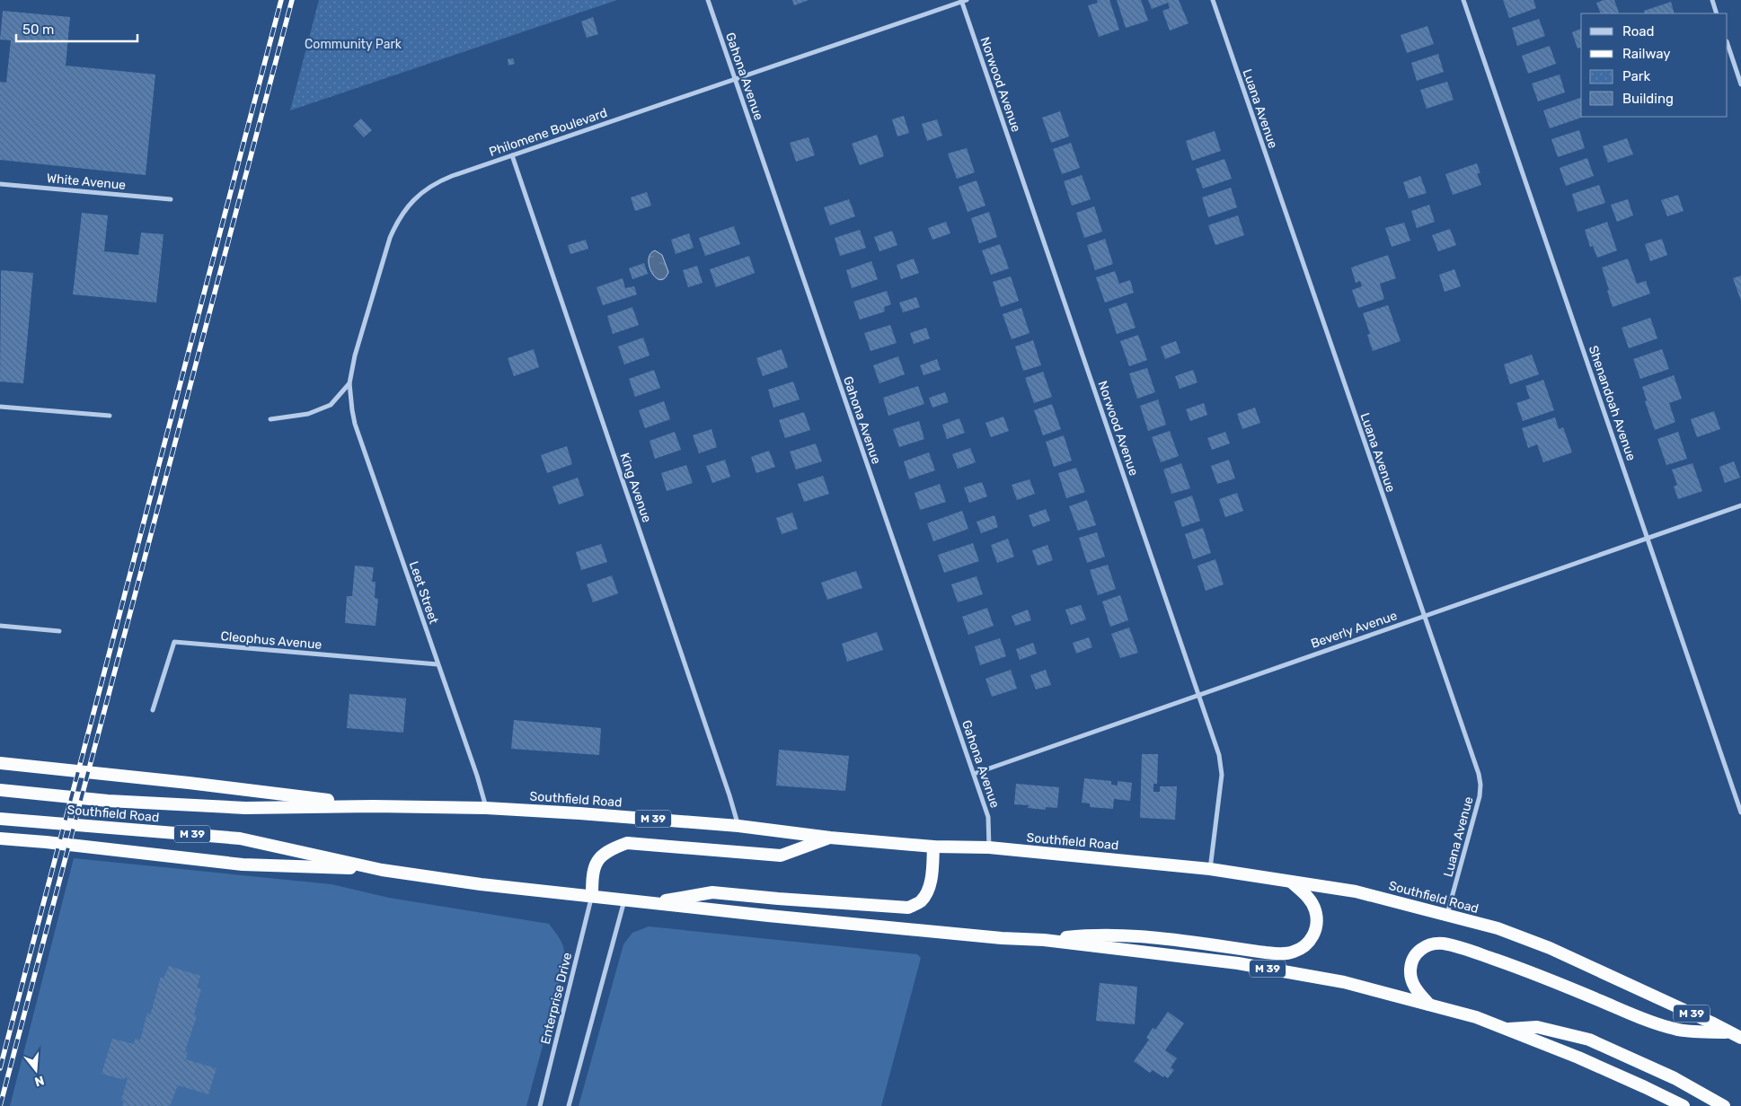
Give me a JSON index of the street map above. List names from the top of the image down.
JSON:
{
  "streets": {
    "highway": ["Southfield Road", "M 39"],
    "street": [
      "Gahona Avenue",
      "Norwood Avenue",
      "Luana Avenue",
      "Philomene Boulevard",
      "White Avenue",
      "Shenandoah Avenue",
      "King Avenue",
      "Leet Street",
      "Beverly Avenue",
      "Cleophus Avenue",
      "Enterprise Drive"
    ]
  },
  "crossings": [
    ["Gahona Avenue", "Philomene Boulevard"],
    ["Gahona Avenue", "Beverly Avenue"],
    ["Gahona Avenue", "Southfield Road"],
    ["Norwood Avenue", "Philomene Boulevard"],
    ["Norwood Avenue", "Beverly Avenue"],
    ["Norwood Avenue", "Southfield Road"],
    ["Luana Avenue", "Beverly Avenue"],
    ["Luana Avenue", "Southfield Road"],
    ["Philomene Boulevard", "King Avenue"],
    ["Philomene Boulevard", "Leet Street"],
    ["Shenandoah Avenue", "Beverly Avenue"],
    ["King Avenue", "Southfield Road"],
    ["Leet Street", "Cleophus Avenue"],
    ["Leet Street", "Southfield Road"],
    ["Southfield Road", "Enterprise Drive"]
  ],
  "parks": ["Community Park"],
  "legend": [
    "Road",
    "Railway",
    "Park",
    "Building"
  ],
  "scale_bar": "50 m",
  "north": "bottom"
}
